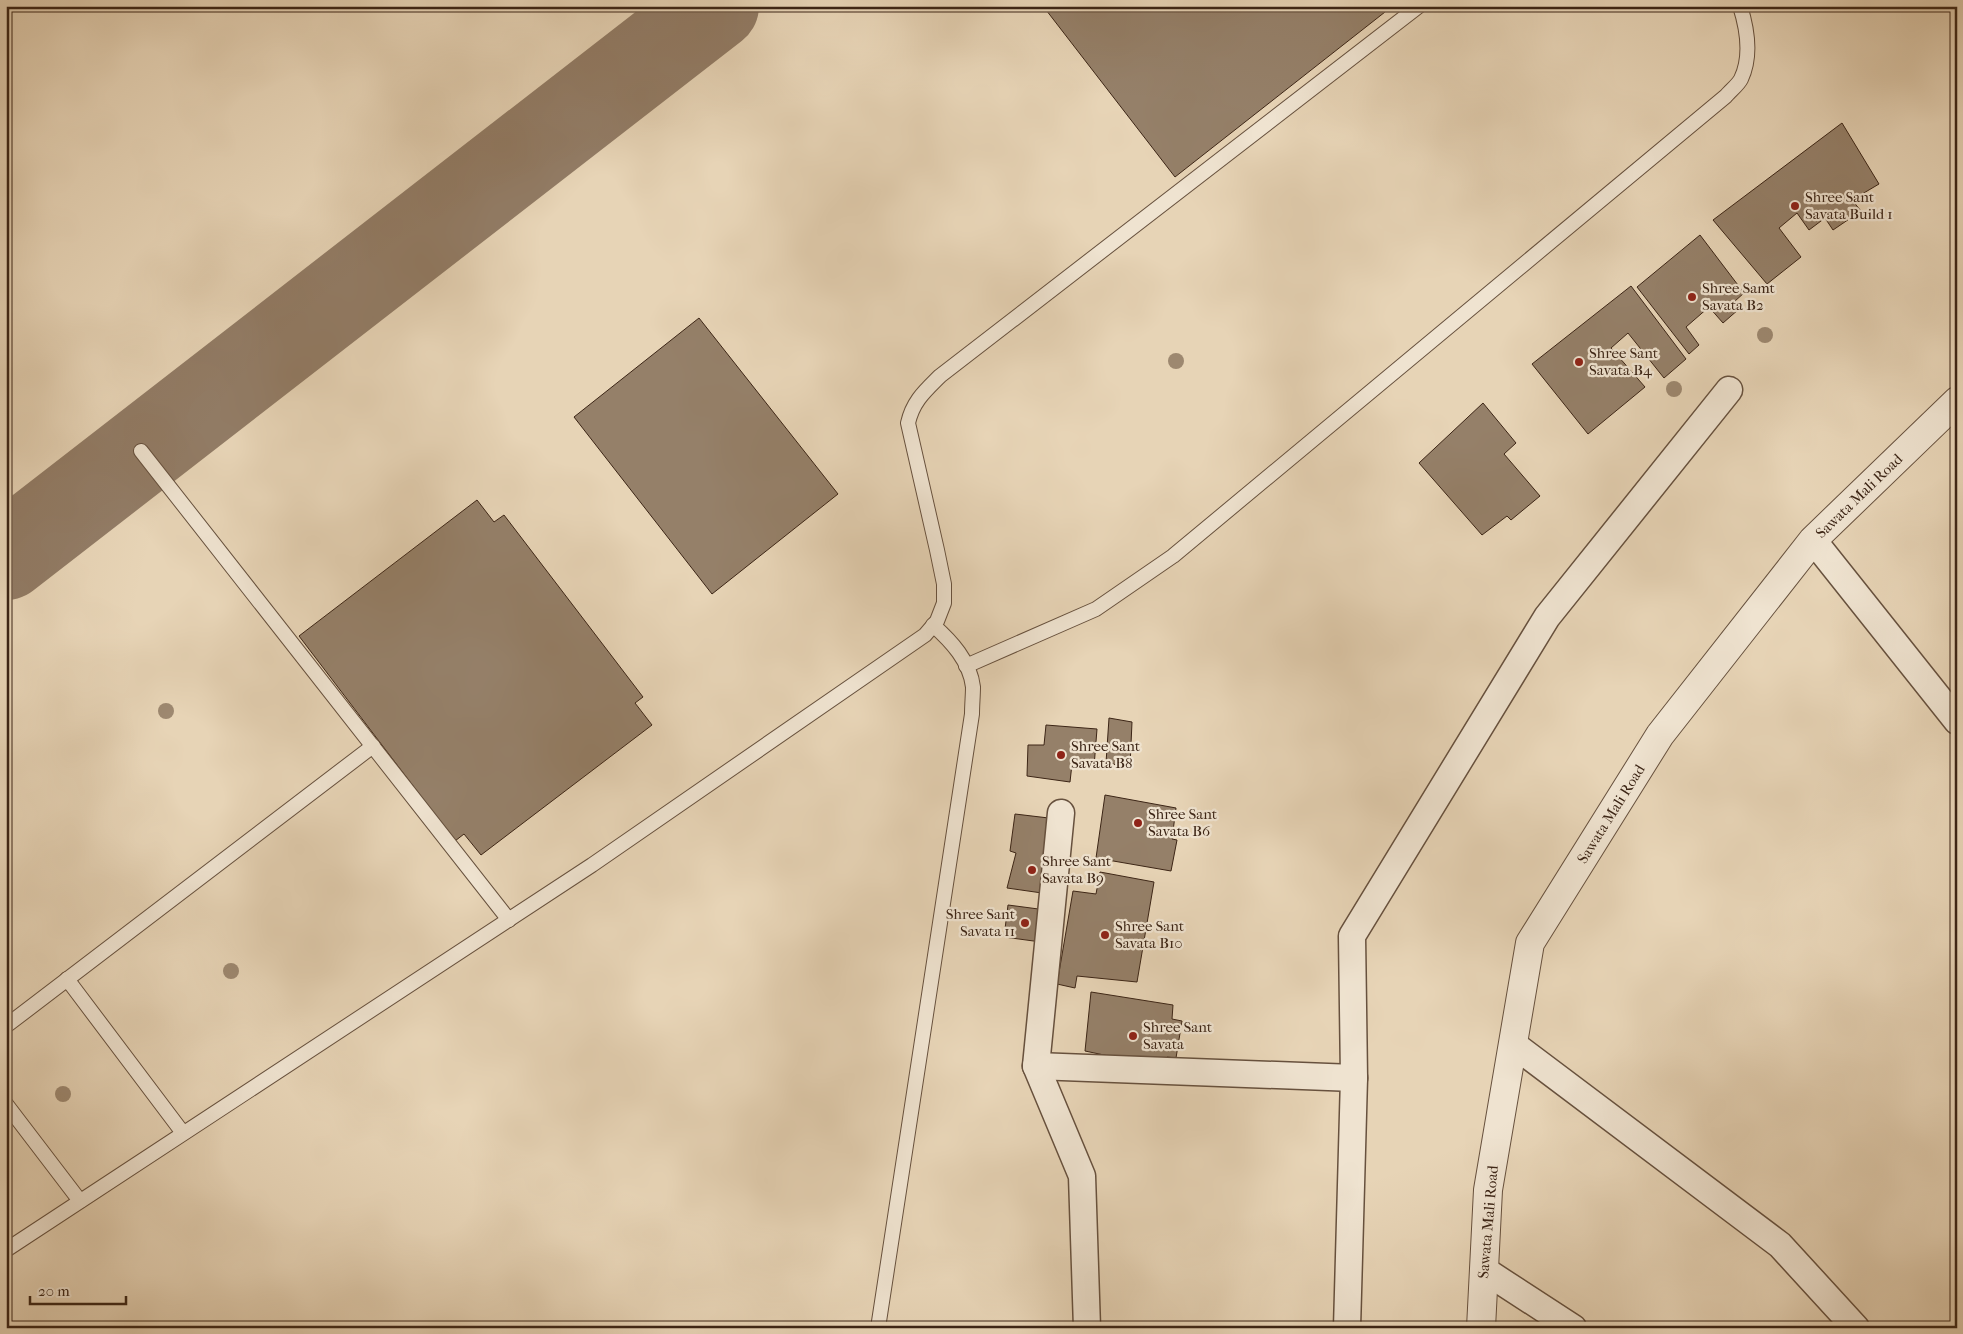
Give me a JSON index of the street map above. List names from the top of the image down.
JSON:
{
  "streets": {
    "street": ["Sawata Mali Road"]
  },
  "places": [
    "Shree Sant Savata Build 1",
    "Shree Samt Savata B2",
    "Shree Sant Savata B4",
    "Shree Sant Savata B8",
    "Shree Sant Savata B6",
    "Shree Sant Savata B9",
    "Shree Sant Savata 11",
    "Shree Sant Savata B10",
    "Shree Sant Savata"
  ],
  "scale_bar": "20 m"
}
